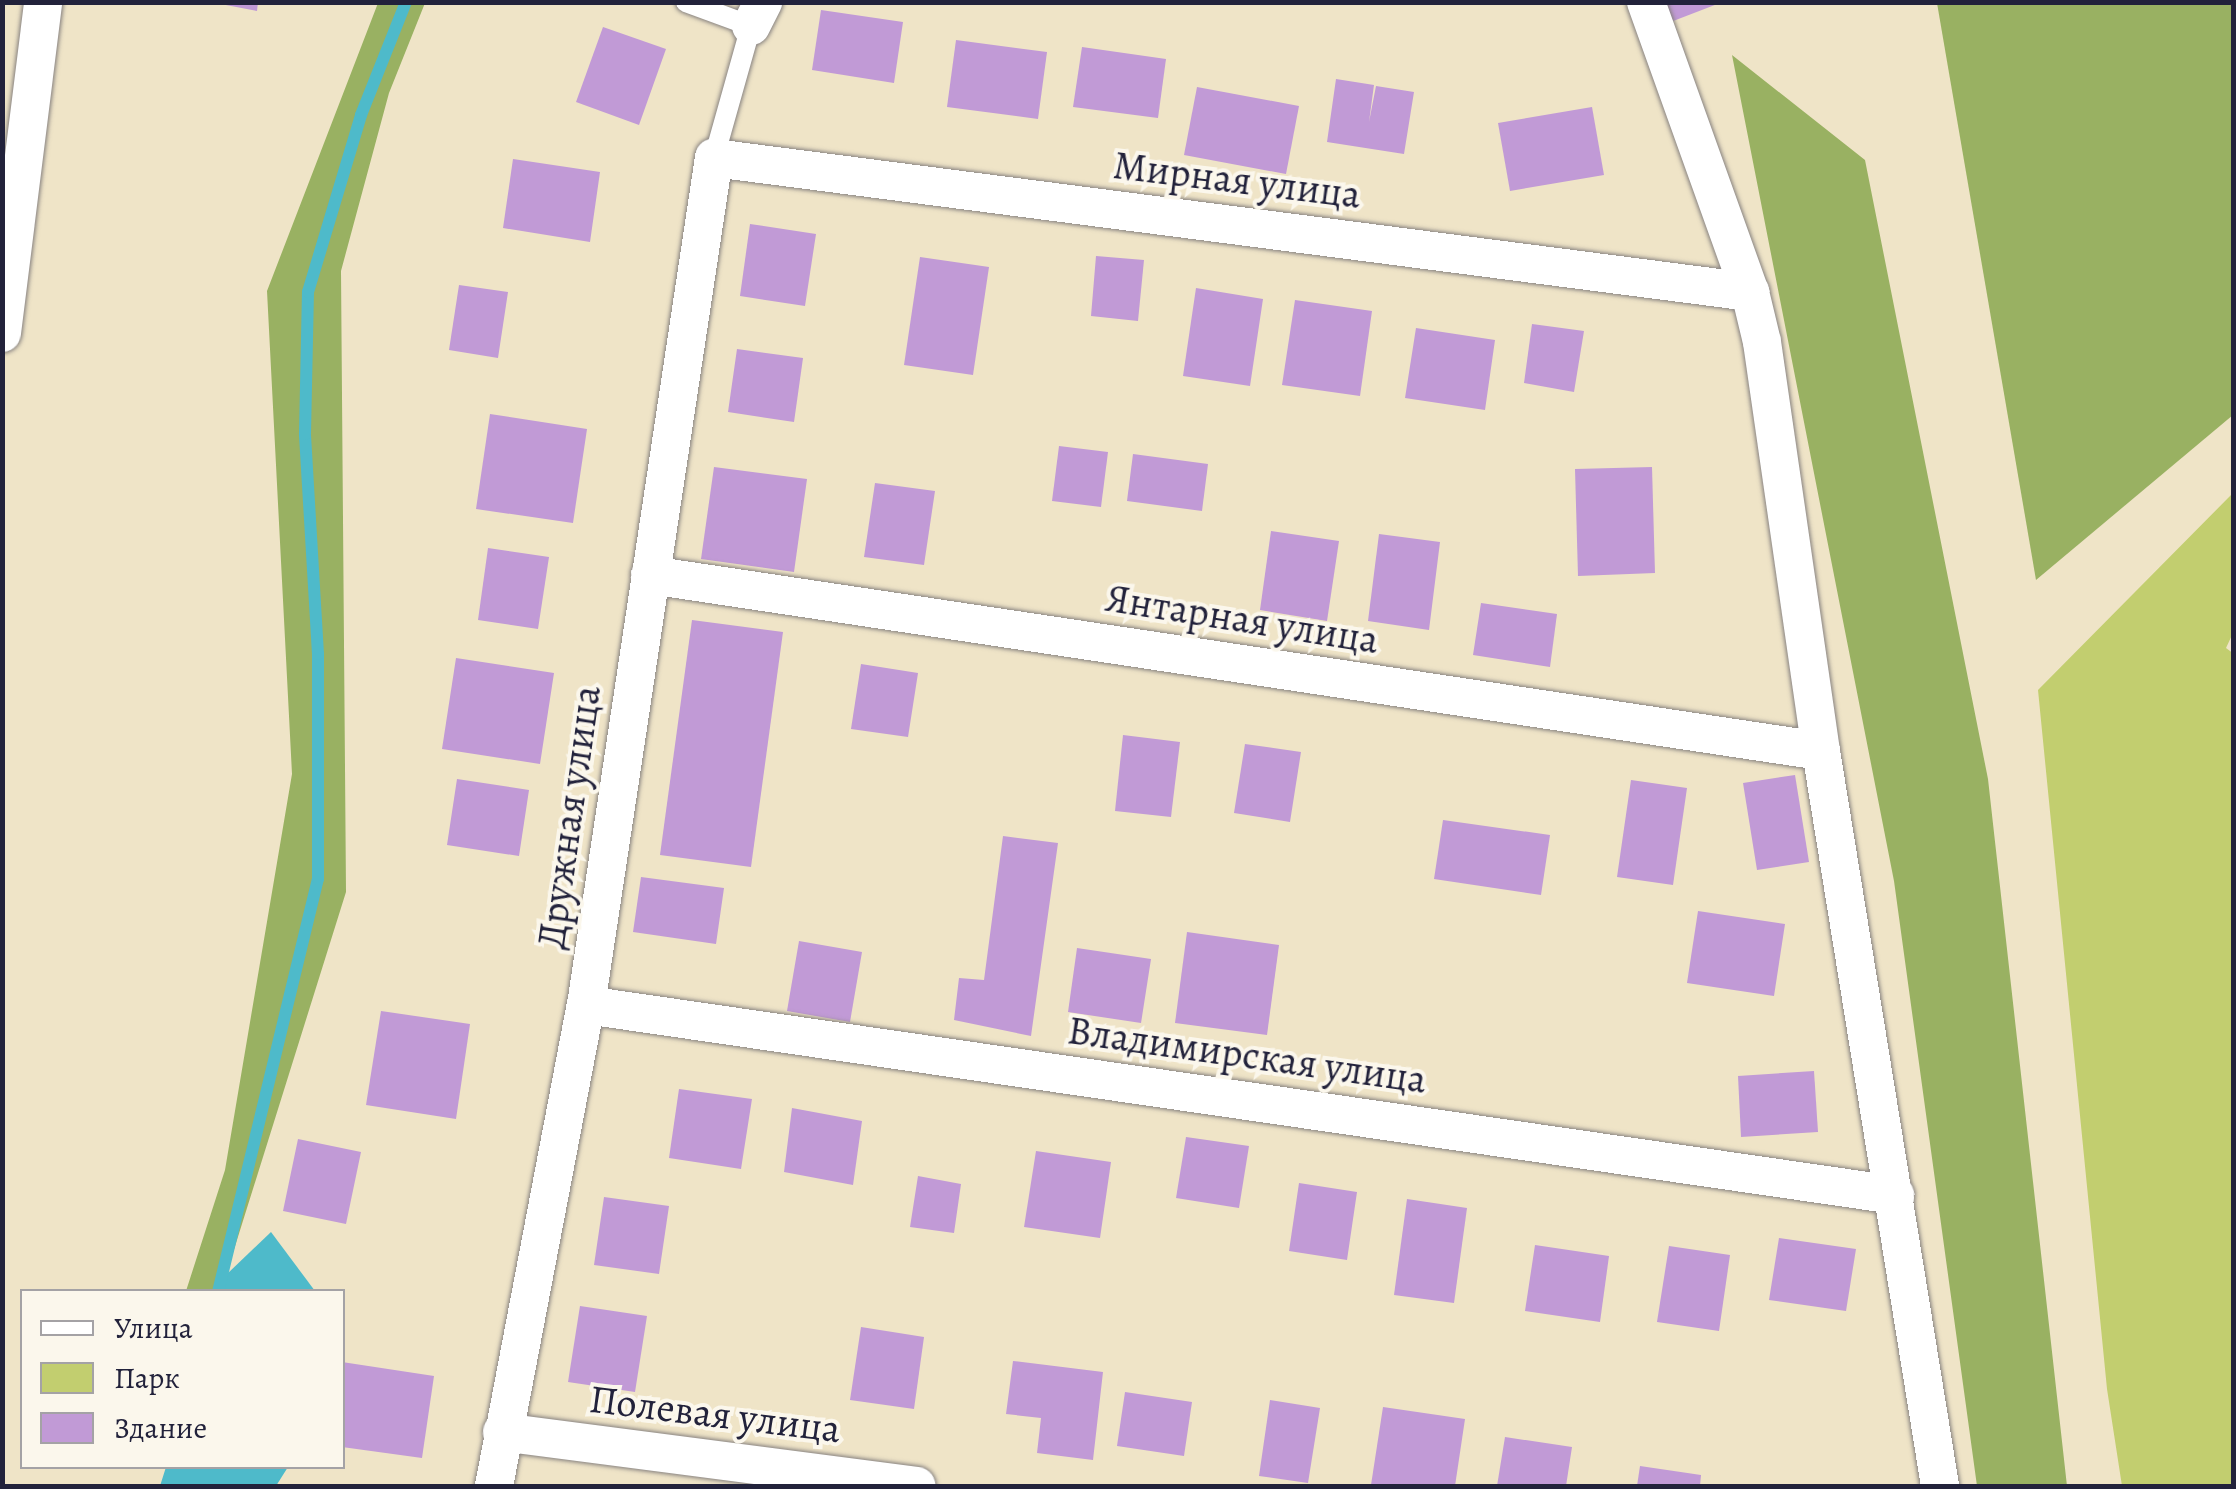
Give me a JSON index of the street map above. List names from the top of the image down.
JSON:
{
  "streets": {
    "street": [
      "Мирная улица",
      "Янтарная улица",
      "Дружная улица",
      "Владимирская улица",
      "Полевая улица"
    ]
  },
  "crossings": [
    ["Мирная улица", "Дружная улица"],
    ["Янтарная улица", "Дружная улица"],
    ["Дружная улица", "Владимирская улица"],
    ["Дружная улица", "Полевая улица"]
  ],
  "legend": ["Улица", "Парк", "Здание"]
}
